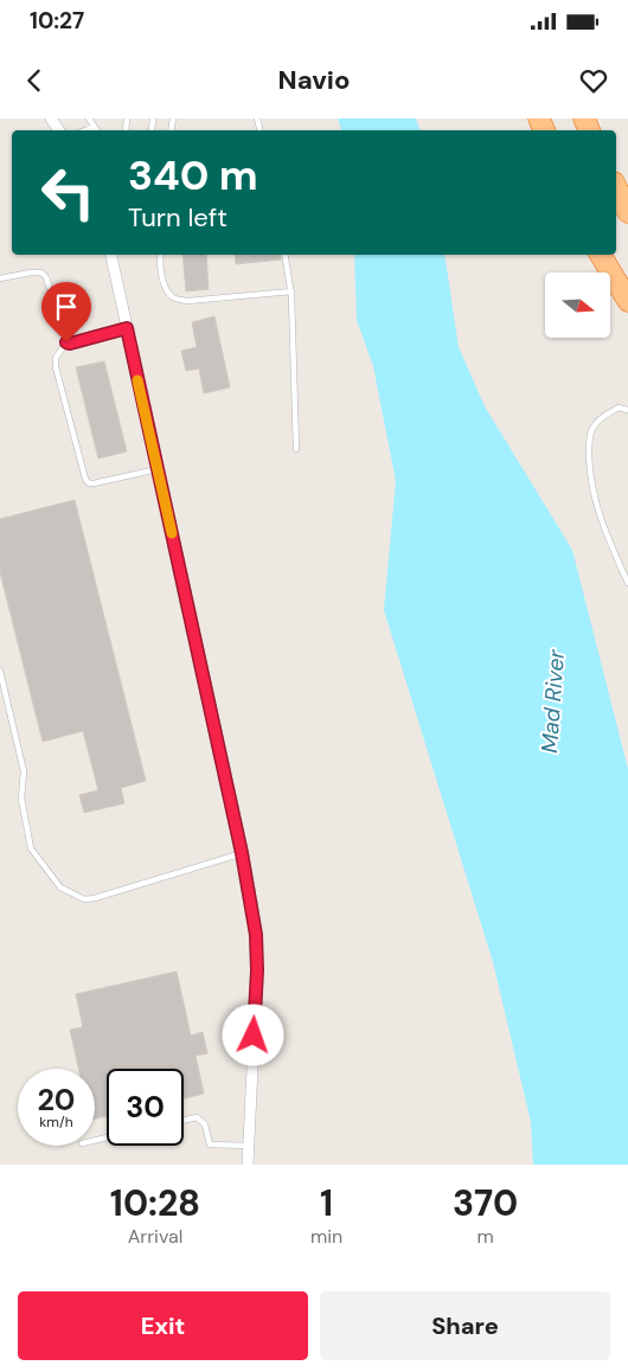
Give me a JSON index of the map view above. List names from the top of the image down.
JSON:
{
  "water": ["Mad River"],
  "north": "right",
  "page": {
    "status": "10:27",
    "header": "Navio",
    "turn": ["340 m", "Turn left"],
    "speed": "20 km/h",
    "limit": "30",
    "eta": [
      "10:28",
      "Arrival",
      "1",
      "min",
      "370",
      "m"
    ],
    "buttons": ["Exit", "Share"]
  }
}
